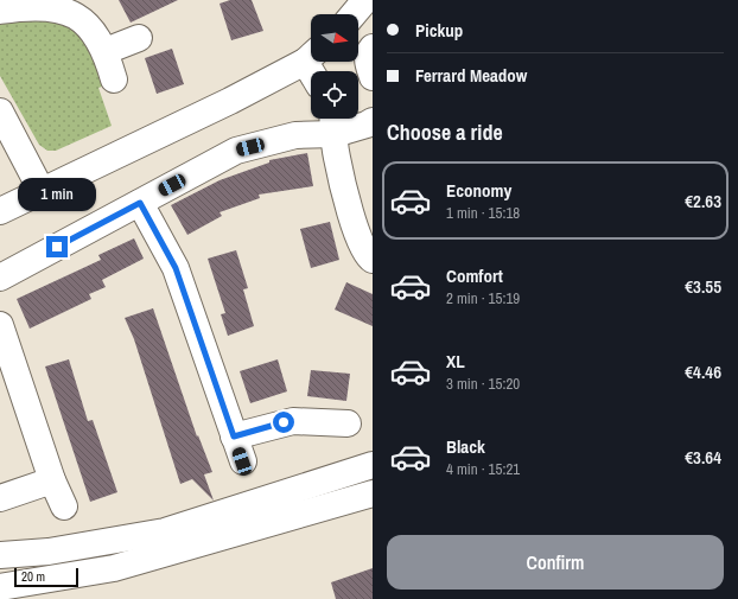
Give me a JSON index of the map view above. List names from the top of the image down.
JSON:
{
  "scale_bar": "20 m",
  "north": "right",
  "page": {
    "banner": ["Pickup", "Ferrard Meadow"],
    "heading": "Choose a ride",
    "list": [
      {
        "name": "Economy",
        "note": "1 min · 15:18",
        "value": "€2.63"
      },
      {
        "name": "Comfort",
        "note": "2 min · 15:19",
        "value": "€3.55"
      },
      {
        "name": "XL",
        "note": "3 min · 15:20",
        "value": "€4.46"
      },
      {
        "name": "Black",
        "note": "4 min · 15:21",
        "value": "€3.64"
      }
    ],
    "bubble": "1 min",
    "buttons": "Confirm",
    "scale": "20 m"
  }
}
